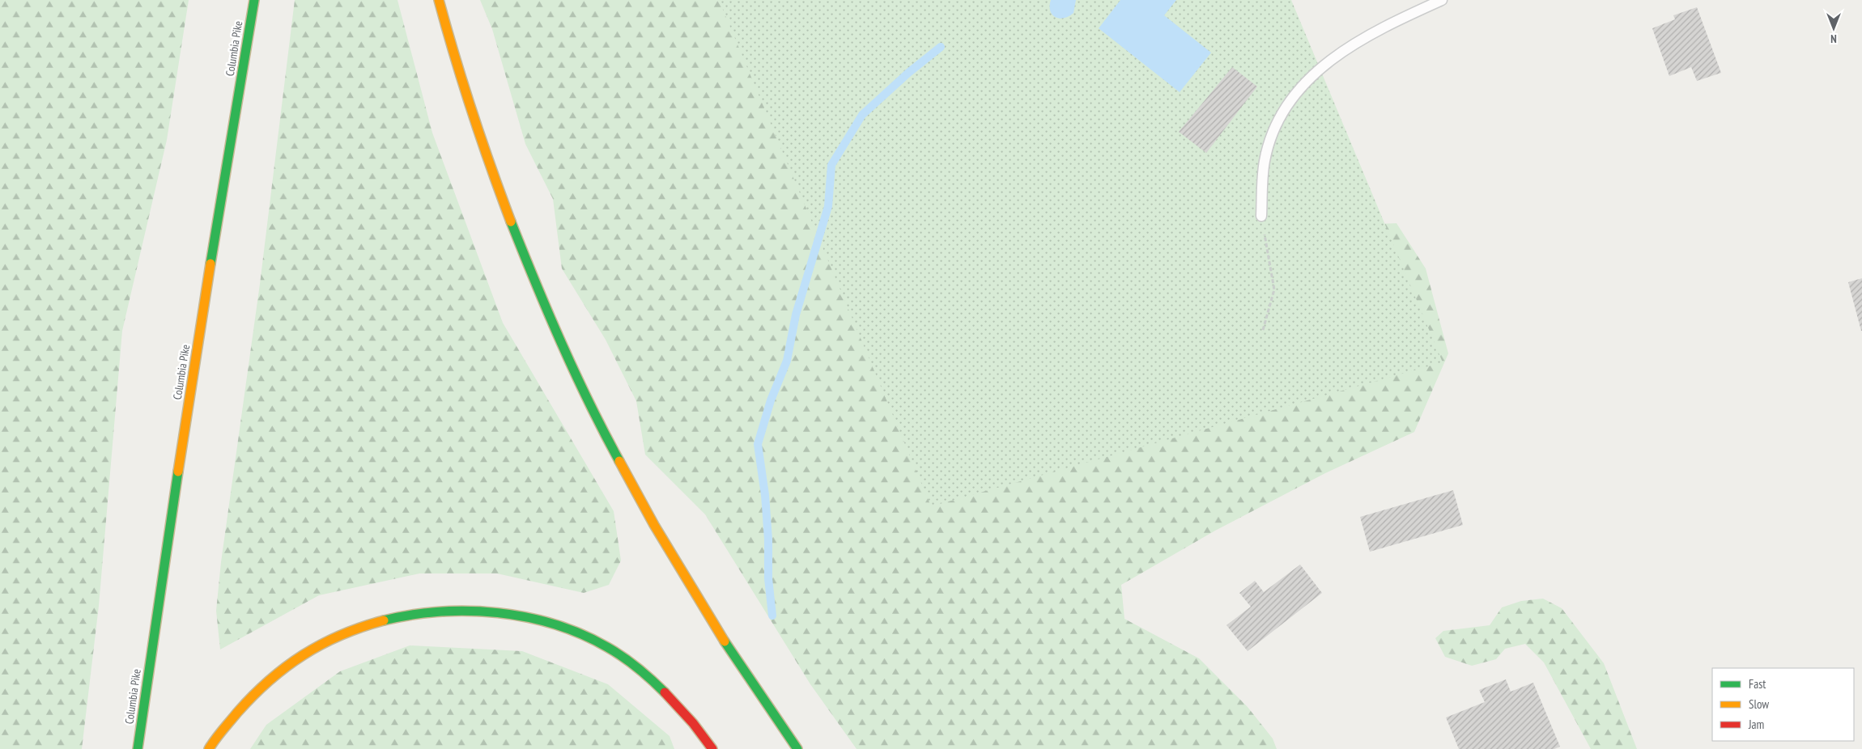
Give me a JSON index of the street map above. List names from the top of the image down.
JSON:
{
  "streets": {
    "highway": ["Columbia Pike"]
  },
  "legend": ["Fast", "Slow", "Jam"],
  "north": "bottom"
}
